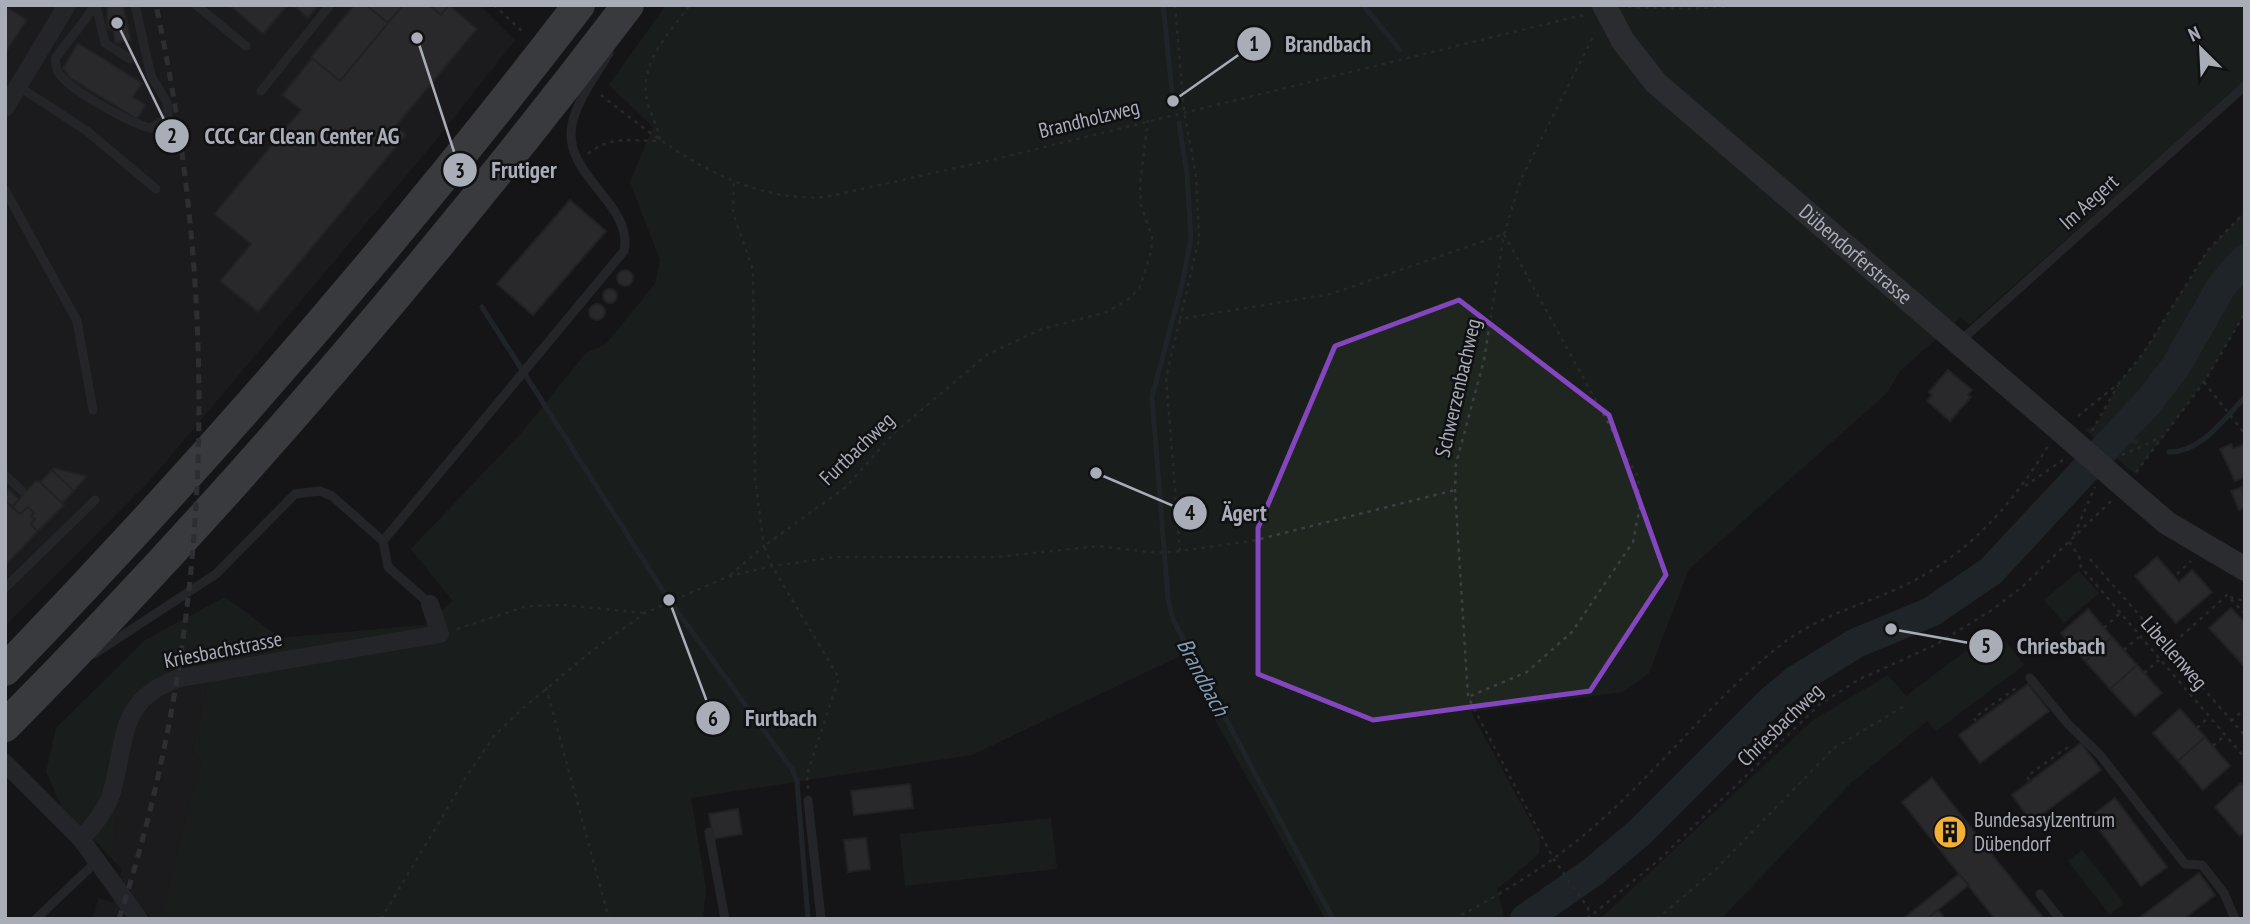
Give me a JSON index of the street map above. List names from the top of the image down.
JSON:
{
  "streets": {
    "street": ["Dübendorferstrasse", "Kriesbachstrasse"],
    "lane": ["Im Aegert"],
    "path": [
      "Brandholzweg",
      "Schwerzenbachweg",
      "Furtbachweg",
      "Libellenweg",
      "Chriesbachweg"
    ]
  },
  "crossings": [
    ["Brandholzweg", "Dübendorferstrasse"],
    ["Brandholzweg", "Schwerzenbachweg"],
    ["Brandholzweg", "Furtbachweg"],
    ["Im Aegert", "Dübendorferstrasse"],
    ["Dübendorferstrasse", "Schwerzenbachweg"],
    ["Dübendorferstrasse", "Chriesbachweg"],
    ["Schwerzenbachweg", "Chriesbachweg"],
    ["Libellenweg", "Chriesbachweg"]
  ],
  "water": ["Brandbach"],
  "places": {
    "other": [
      "CCC Car Clean Center AG",
      "Frutiger",
      "Brandbach",
      "Ägert",
      "Furtbach",
      "Chriesbach"
    ],
    "building": ["Bundesasylzentrum Dübendorf"]
  },
  "north": "top left"
}
